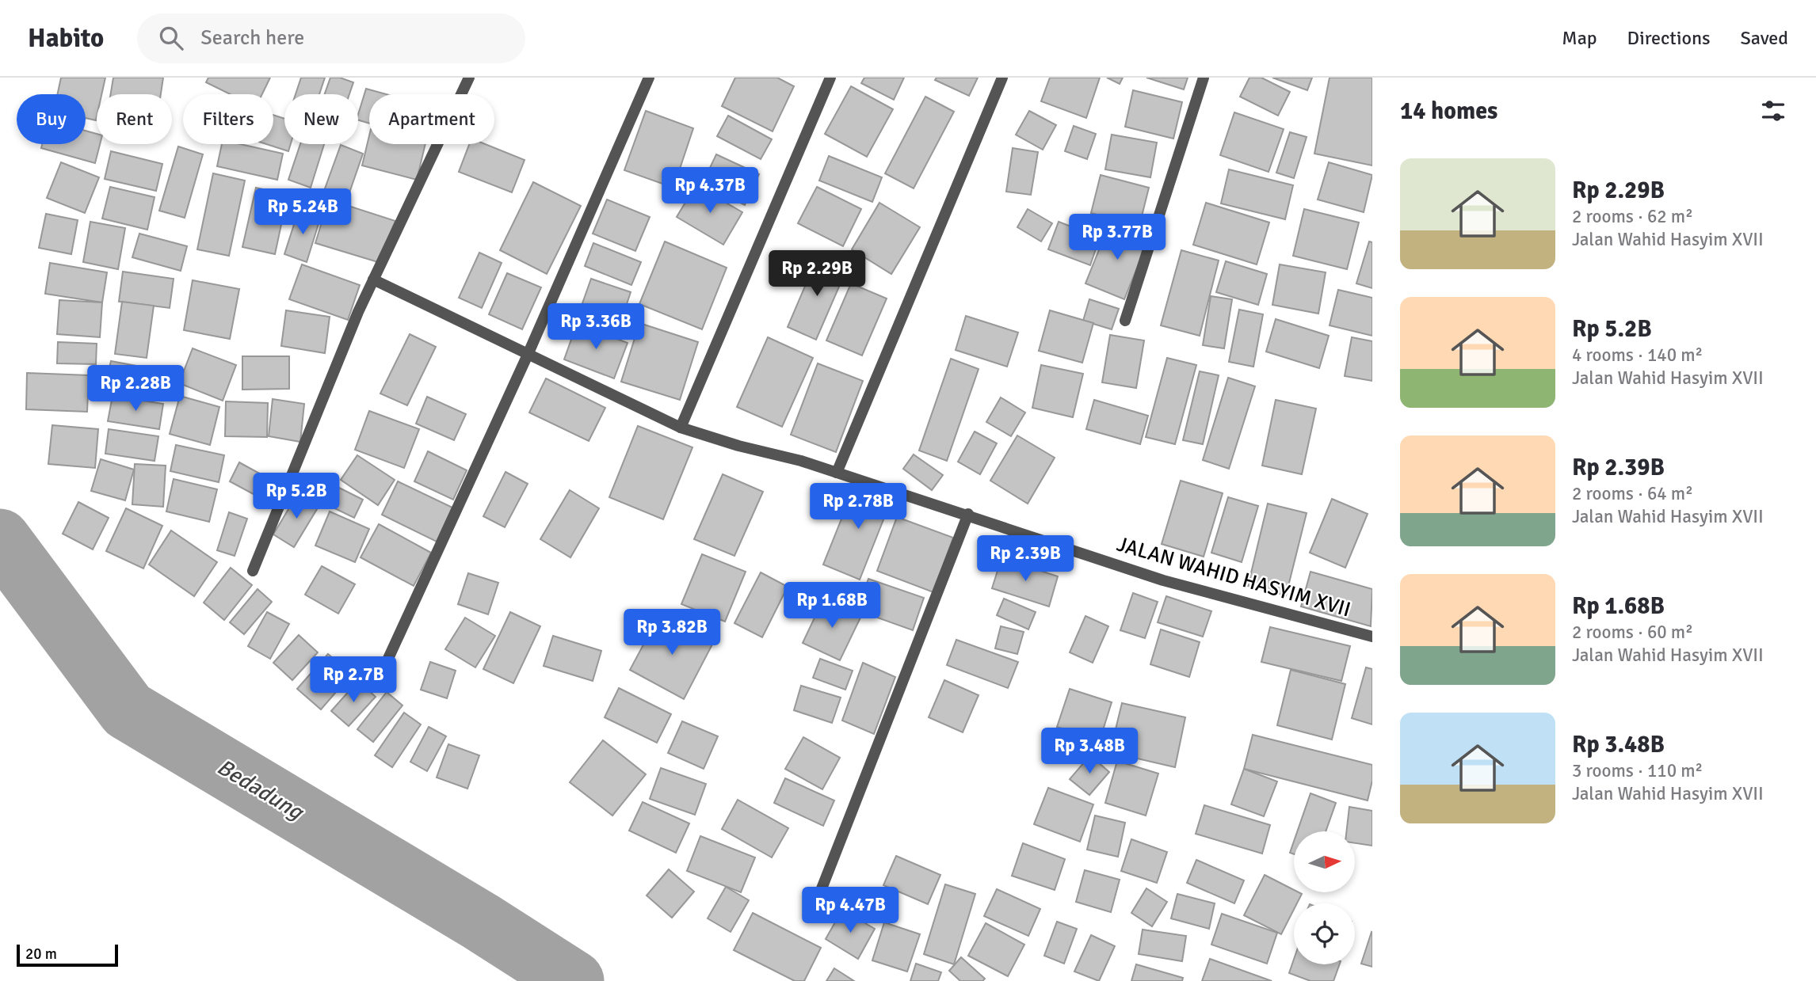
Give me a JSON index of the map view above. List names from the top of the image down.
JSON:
{
  "streets": {
    "street": ["JALAN WAHID HASYIM XVII"]
  },
  "water": ["Bedadung"],
  "scale_bar": "20 m",
  "north": "right",
  "page": {
    "header": "Habito",
    "search": "Search here",
    "nav": ["Map", "Directions", "Saved"],
    "heading": "14 homes",
    "chip": [
      "Buy",
      "Rent",
      "Filters",
      "New",
      "Apartment"
    ],
    "list": [
      {
        "name": "Rp 2.29B",
        "note": "2 rooms · 62 m² · Jalan Wahid Hasyim XVII"
      },
      {
        "name": "Rp 5.2B",
        "note": "4 rooms · 140 m² · Jalan Wahid Hasyim XVII"
      },
      {
        "name": "Rp 2.39B",
        "note": "2 rooms · 64 m² · Jalan Wahid Hasyim XVII"
      },
      {
        "name": "Rp 1.68B",
        "note": "2 rooms · 60 m² · Jalan Wahid Hasyim XVII"
      },
      {
        "name": "Rp 3.48B",
        "note": "3 rooms · 110 m² · Jalan Wahid Hasyim XVII"
      }
    ],
    "price": [
      "Rp 4.37B",
      "Rp 5.24B",
      "Rp 3.77B",
      "Rp 2.29B",
      "Rp 3.36B",
      "Rp 2.28B",
      "Rp 5.2B",
      "Rp 2.78B",
      "Rp 2.39B",
      "Rp 1.68B",
      "Rp 3.82B",
      "Rp 2.7B",
      "Rp 3.48B",
      "Rp 4.47B"
    ],
    "scale": "20 m"
  }
}
